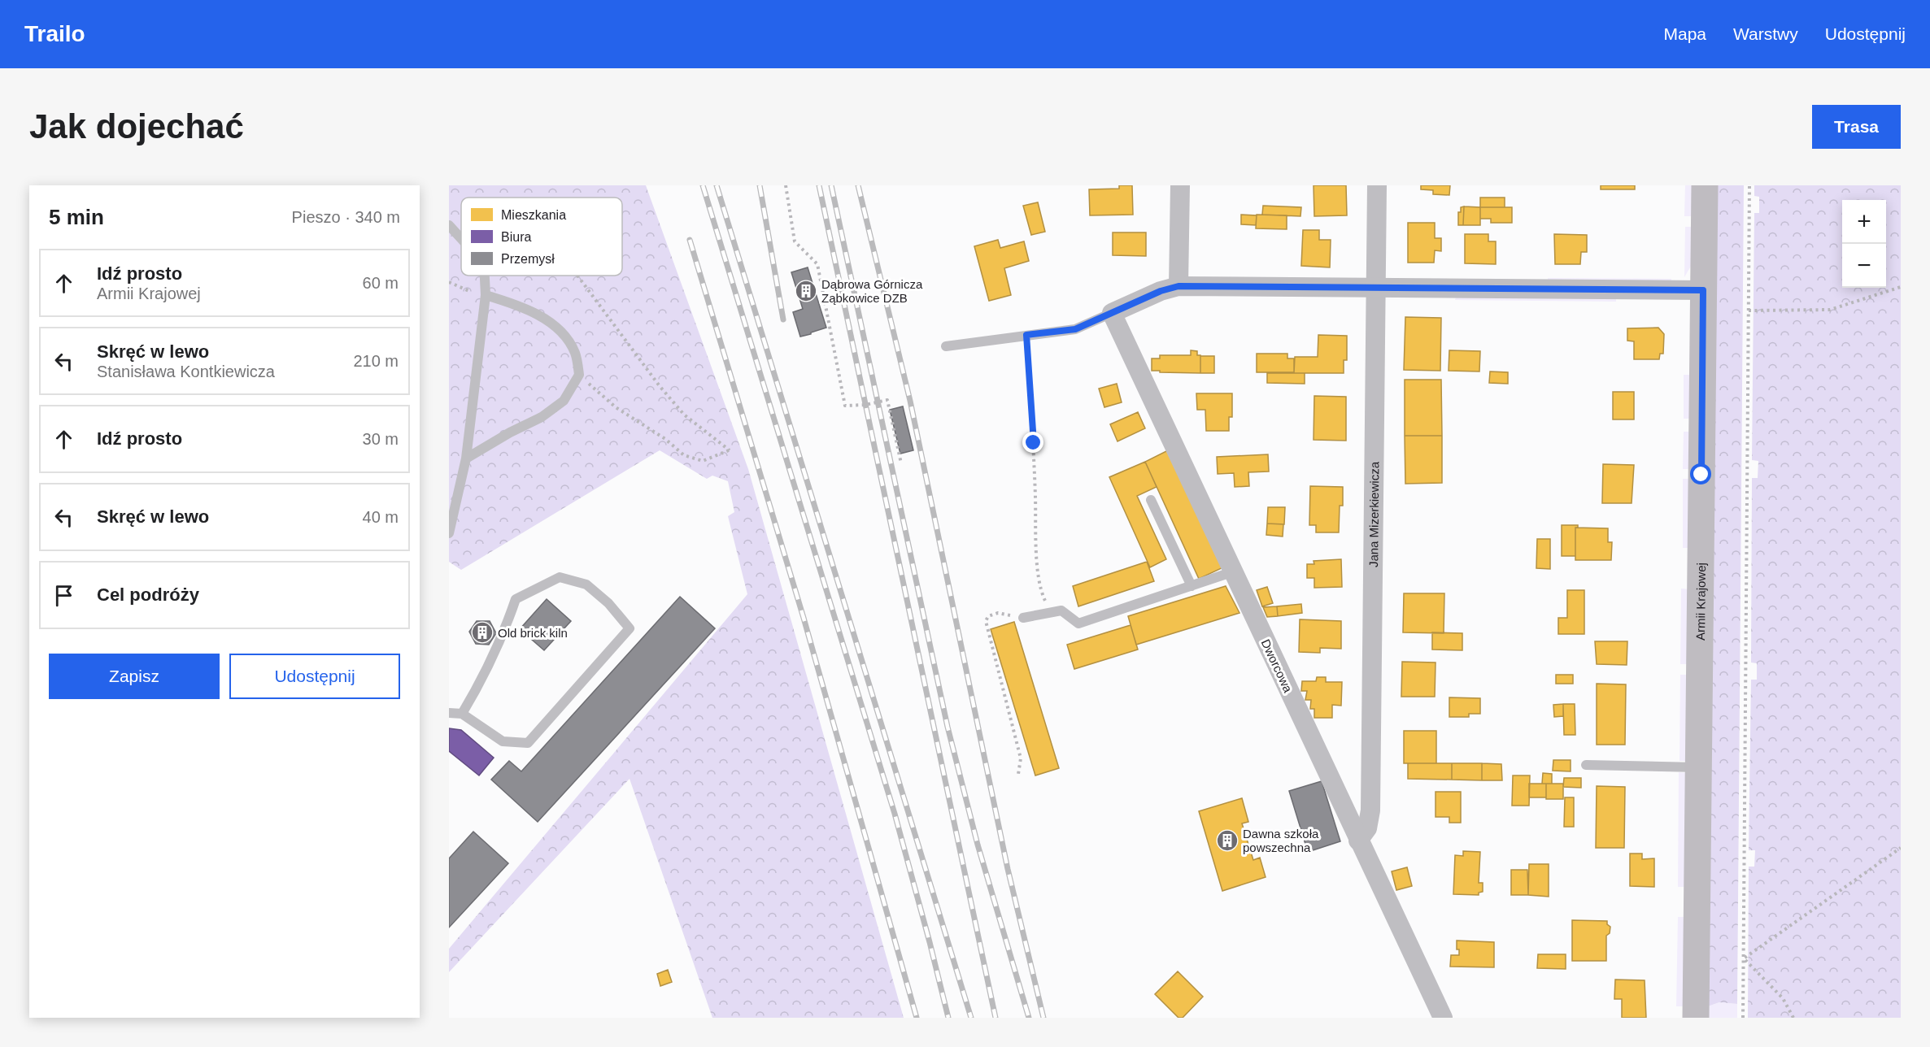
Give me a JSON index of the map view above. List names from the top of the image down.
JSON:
{
  "streets": {
    "main road": ["Armii Krajowej"],
    "street": ["Jana Mizerkiewicza", "Dworcowa"]
  },
  "crossings": [
    ["Jana Mizerkiewicza", "Dworcowa"]
  ],
  "places": {
    "building": ["Dąbrowa Górnicza Ząbkowice DZB", "Old brick kiln", "Dawna szkoła powszechna"]
  },
  "legend": ["Mieszkania", "Biura", "Przemysł"],
  "page": {
    "header": "Trailo",
    "nav": ["Mapa", "Warstwy", "Udostępnij"],
    "buttons": [
      "Trasa",
      ["Zapisz", "Udostępnij"]
    ],
    "title": "Jak dojechać",
    "heading": ["5 min", "Pieszo · 340 m"],
    "map_buttons": ["+", "−"],
    "list": [
      ["Idź prosto", "Armii Krajowej", "60 m"],
      ["Skręć w lewo", "Stanisława Kontkiewicza", "210 m"],
      ["Idź prosto", "30 m"],
      ["Skręć w lewo", "40 m"],
      "Cel podróży"
    ]
  }
}
